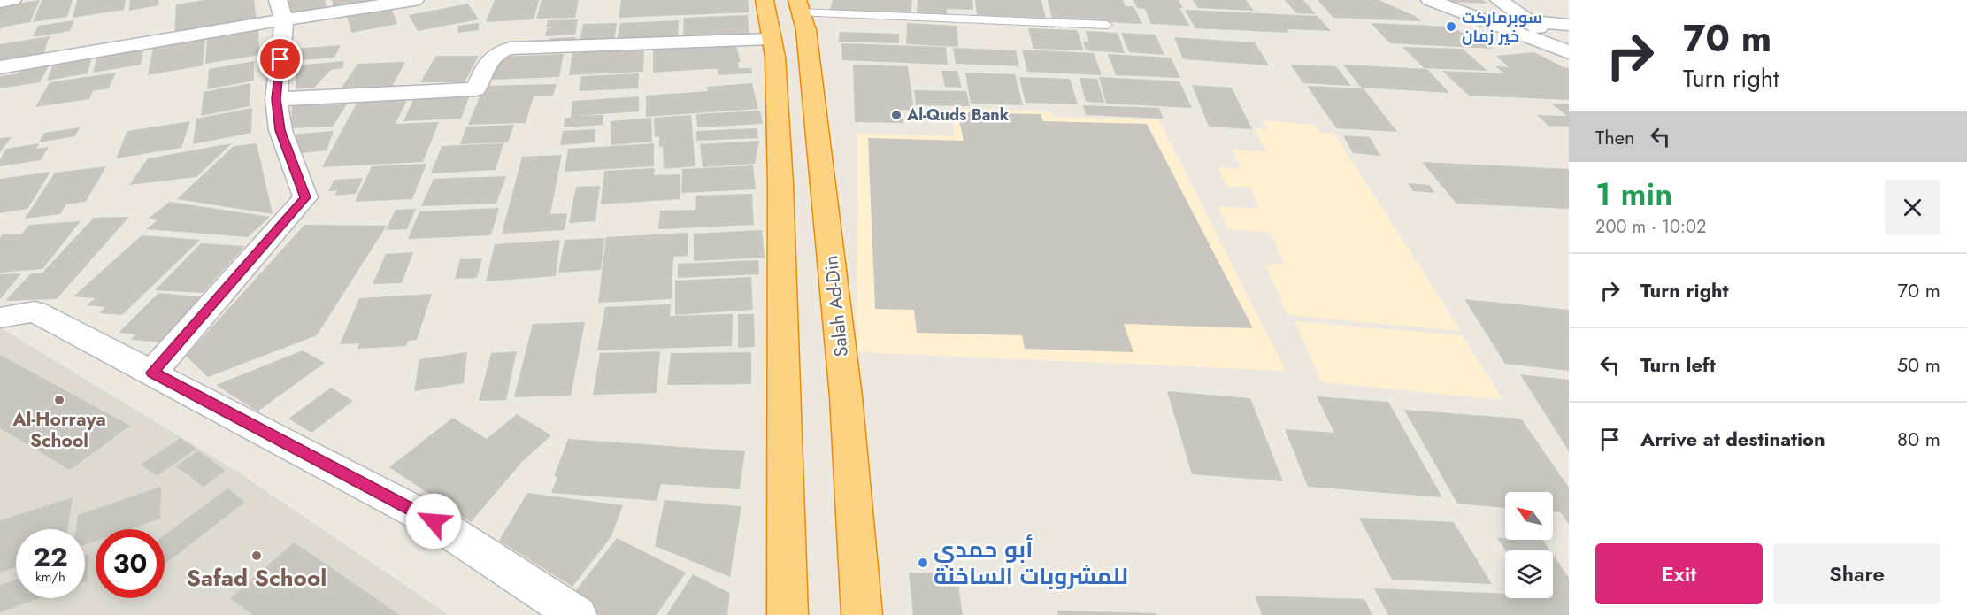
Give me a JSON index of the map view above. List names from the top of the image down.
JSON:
{
  "streets": {
    "highway": ["Salah Ad-Din"]
  },
  "places": [
    "سوبرماركت خير زمان",
    "Al-Quds Bank",
    "Al-Horraya School",
    "Safad School",
    "أبو حمدي للمشروبات الساخنة"
  ],
  "north": "top left",
  "page": {
    "turn": ["70 m", "Turn right"],
    "then": "Then",
    "heading": ["1 min", "200 m · 10:02"],
    "list": [
      {
        "name": "Turn right",
        "value": "70 m"
      },
      {
        "name": "Turn left",
        "value": "50 m"
      },
      {
        "name": "Arrive at destination",
        "value": "80 m"
      }
    ],
    "speed": "22 km/h",
    "limit": "30",
    "buttons": ["Exit", "Share"]
  }
}
